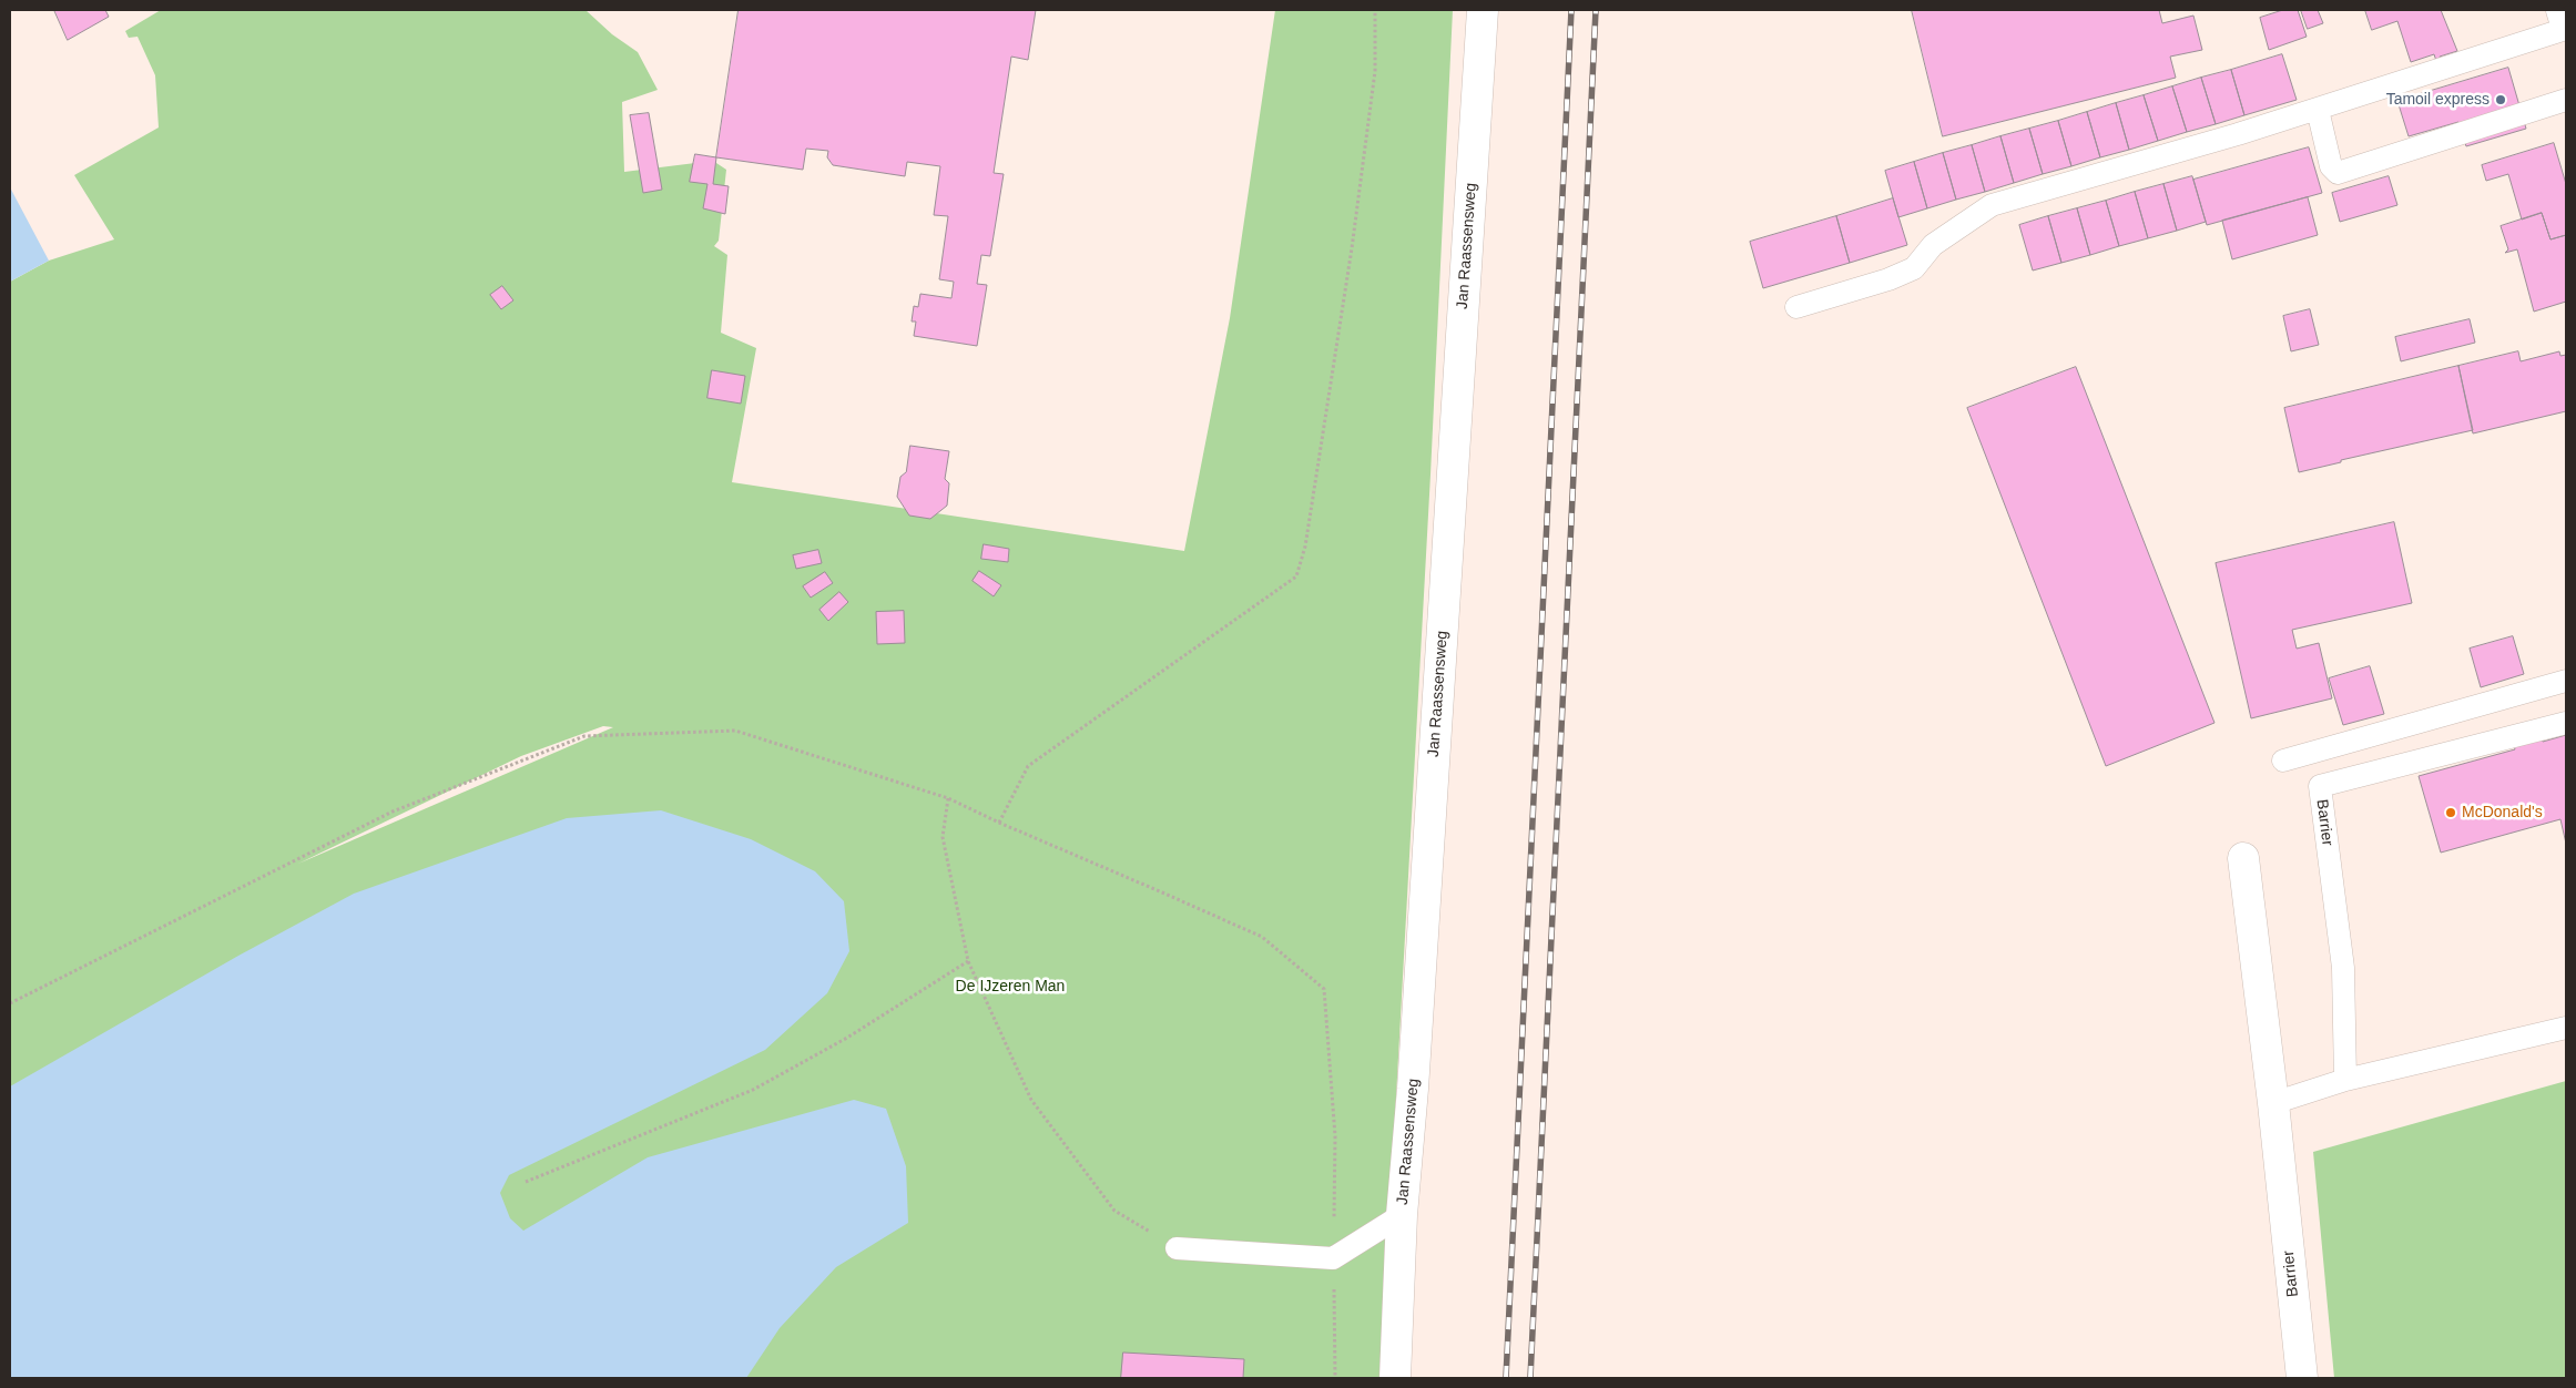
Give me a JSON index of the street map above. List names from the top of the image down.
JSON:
{
  "streets": {
    "street": ["Jan Raassensweg", "Barrier"]
  },
  "parks": ["De IJzeren Man"],
  "places": ["Tamoil express", "McDonald's"]
}
